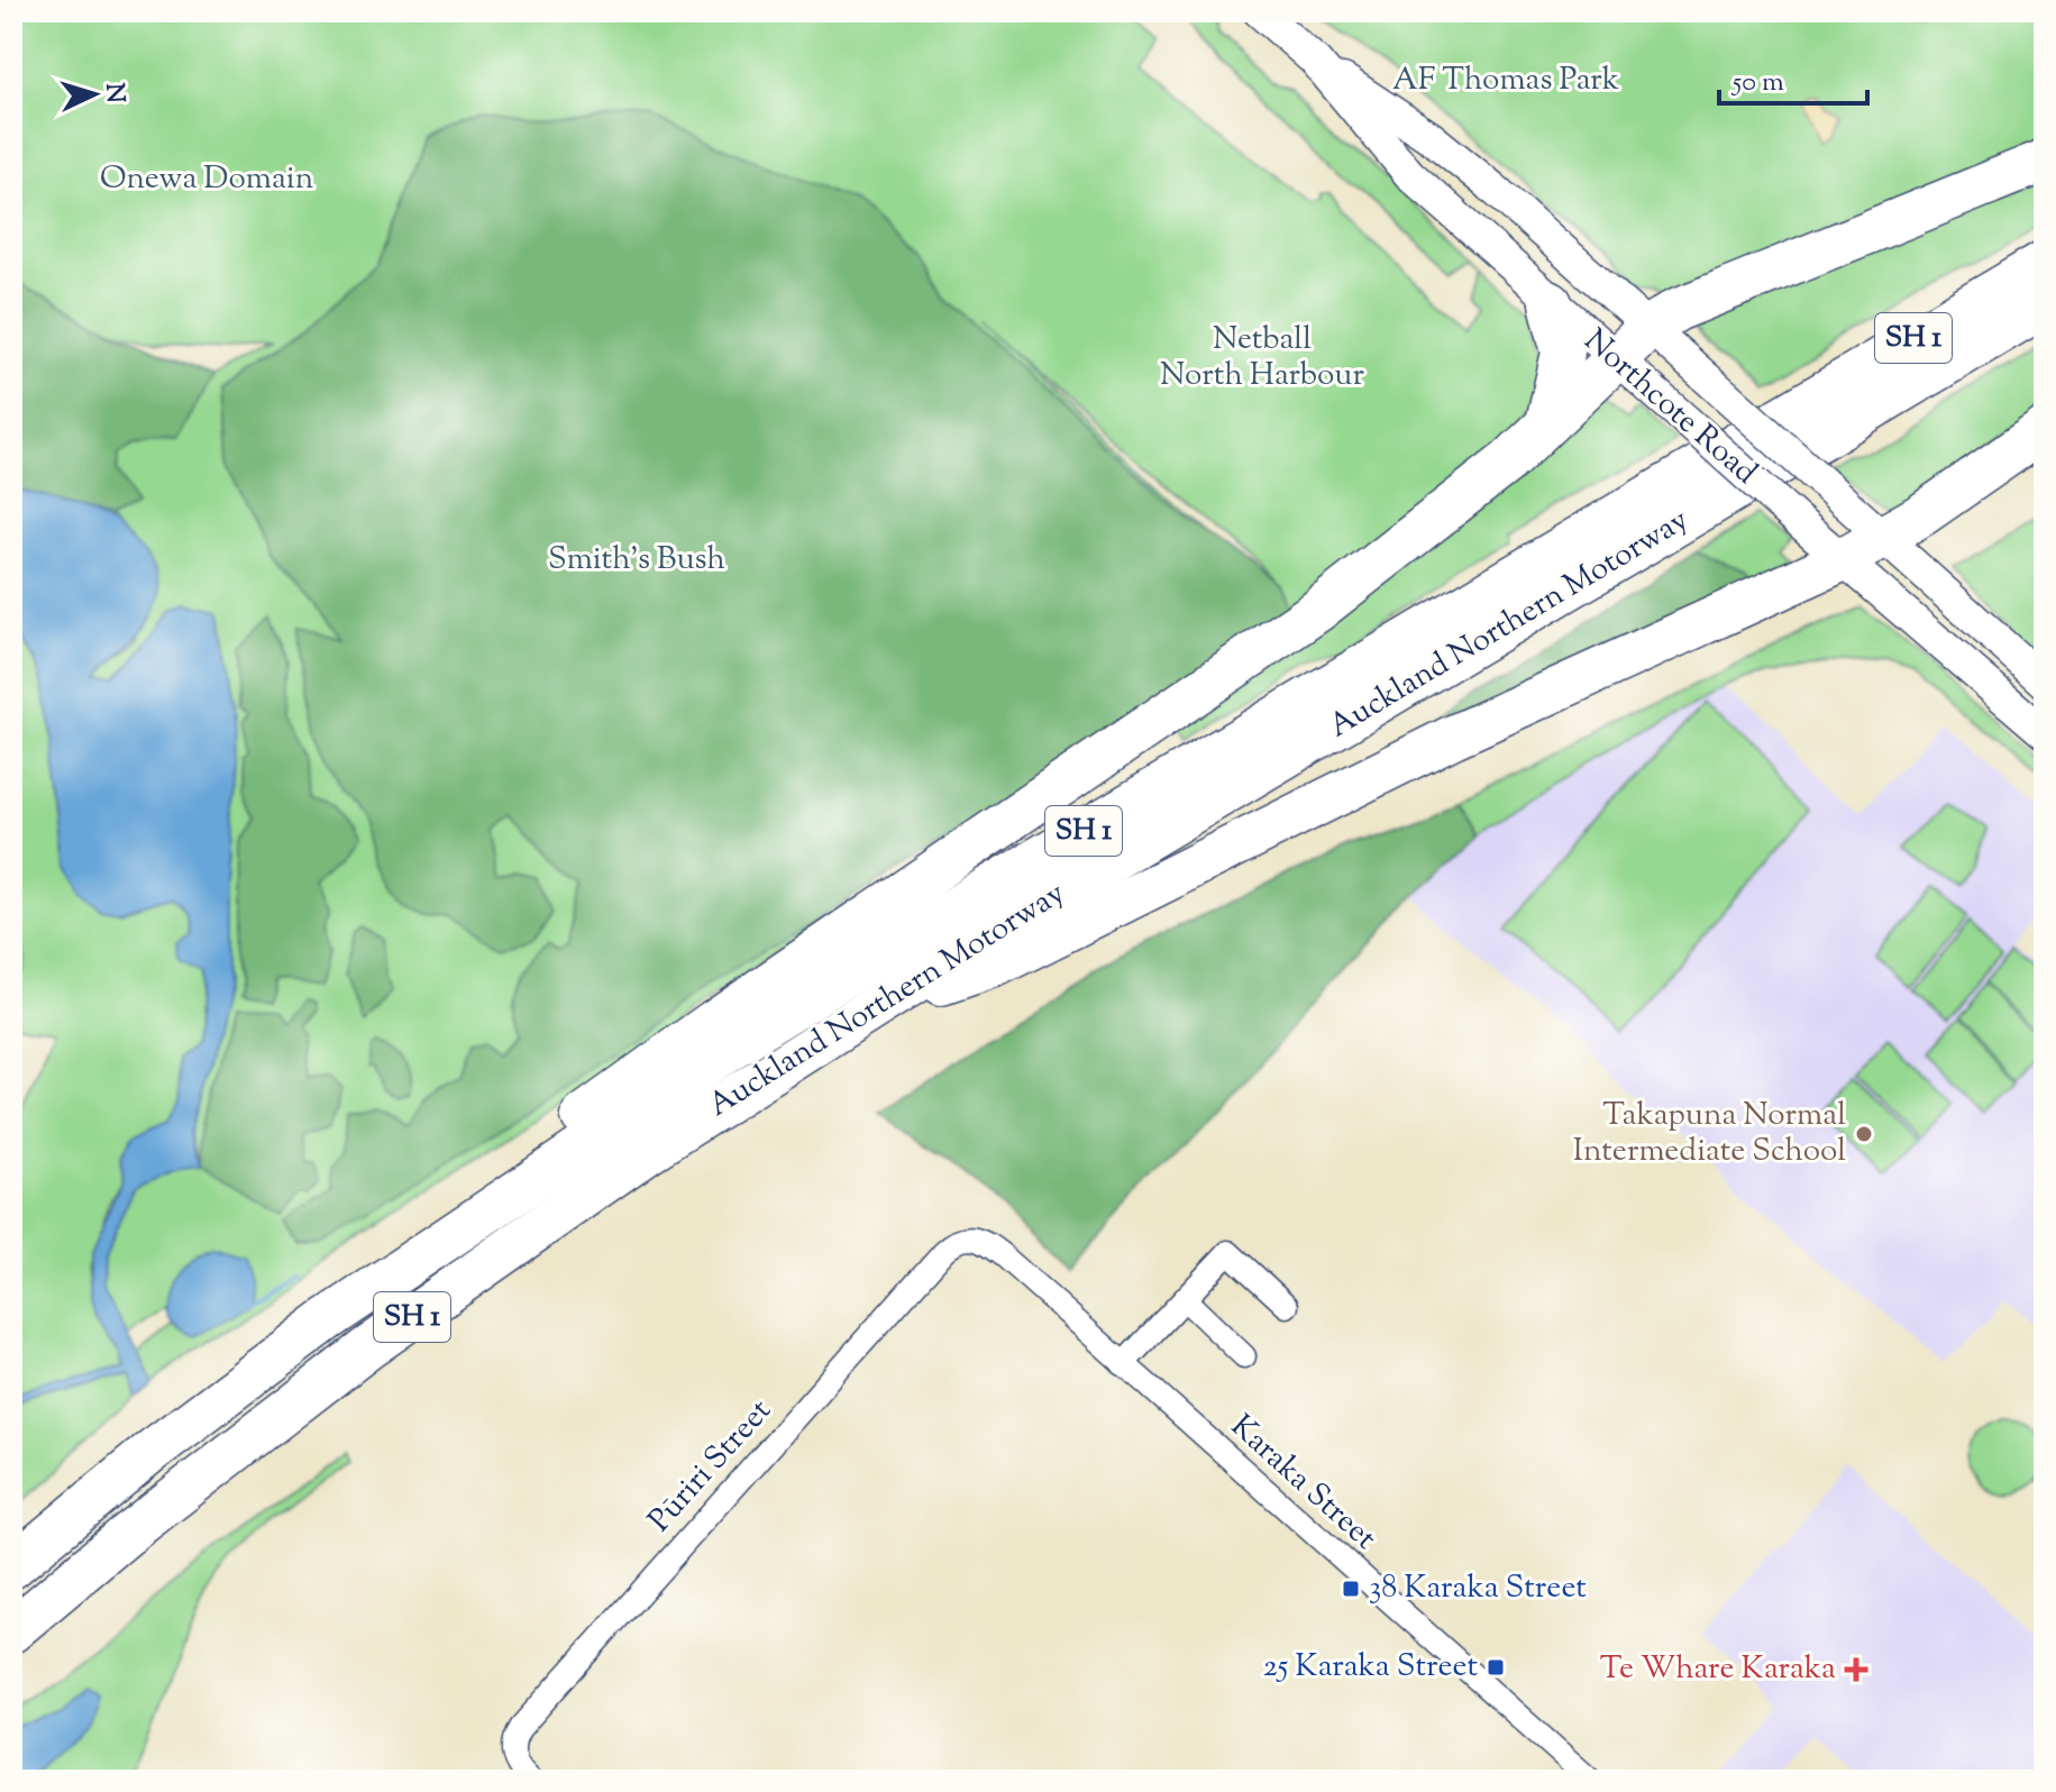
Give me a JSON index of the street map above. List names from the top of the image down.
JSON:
{
  "streets": {
    "highway": ["SH 1", "Auckland Northern Motorway"],
    "main road": ["Northcote Road"],
    "street": ["Pūriri Street", "Karaka Street"]
  },
  "crossings": [
    ["Pūriri Street", "Karaka Street"]
  ],
  "parks": [
    "AF Thomas Park",
    "Onewa Domain",
    "Netball North Harbour",
    "Smith's Bush"
  ],
  "places": {
    "other": ["Takapuna Normal Intermediate School"],
    "transit": ["38 Karaka Street", "25 Karaka Street"],
    "health": ["Te Whare Karaka"]
  },
  "scale_bar": "50 m",
  "north": "right"
}
